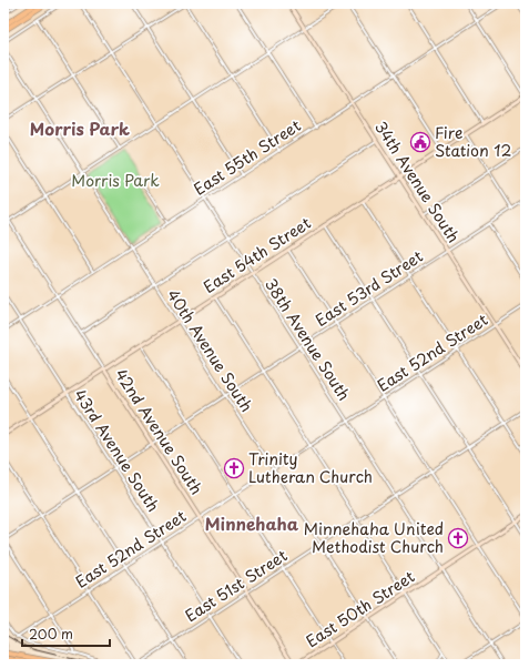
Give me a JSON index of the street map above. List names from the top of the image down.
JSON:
{
  "streets": {
    "street": [
      "East 55th Street",
      "34th Avenue South",
      "East 54th Street",
      "East 53rd Street",
      "38th Avenue South",
      "40th Avenue South",
      "East 52nd Street",
      "42nd Avenue South",
      "43rd Avenue South",
      "East 51st Street",
      "East 50th Street"
    ]
  },
  "crossings": [
    ["East 55th Street", "34th Avenue South"],
    ["East 55th Street", "38th Avenue South"],
    ["East 55th Street", "40th Avenue South"],
    ["East 55th Street", "42nd Avenue South"],
    ["East 55th Street", "43rd Avenue South"],
    ["34th Avenue South", "East 54th Street"],
    ["34th Avenue South", "East 53rd Street"],
    ["34th Avenue South", "East 52nd Street"],
    ["East 54th Street", "38th Avenue South"],
    ["East 54th Street", "40th Avenue South"],
    ["East 54th Street", "42nd Avenue South"],
    ["East 54th Street", "43rd Avenue South"],
    ["East 53rd Street", "38th Avenue South"],
    ["East 53rd Street", "40th Avenue South"],
    ["East 53rd Street", "42nd Avenue South"],
    ["East 53rd Street", "43rd Avenue South"],
    ["38th Avenue South", "East 52nd Street"],
    ["38th Avenue South", "East 51st Street"],
    ["38th Avenue South", "East 50th Street"],
    ["40th Avenue South", "East 52nd Street"],
    ["40th Avenue South", "East 51st Street"],
    ["40th Avenue South", "East 50th Street"],
    ["East 52nd Street", "42nd Avenue South"],
    ["East 52nd Street", "43rd Avenue South"],
    ["42nd Avenue South", "East 51st Street"],
    ["43rd Avenue South", "East 51st Street"]
  ],
  "districts": ["Morris Park", "Minnehaha"],
  "parks": ["Morris Park"],
  "places": {
    "public building": ["Fire Station 12"],
    "church": ["Trinity Lutheran Church", "Minnehaha United Methodist Church"]
  },
  "scale_bar": "200 m"
}
